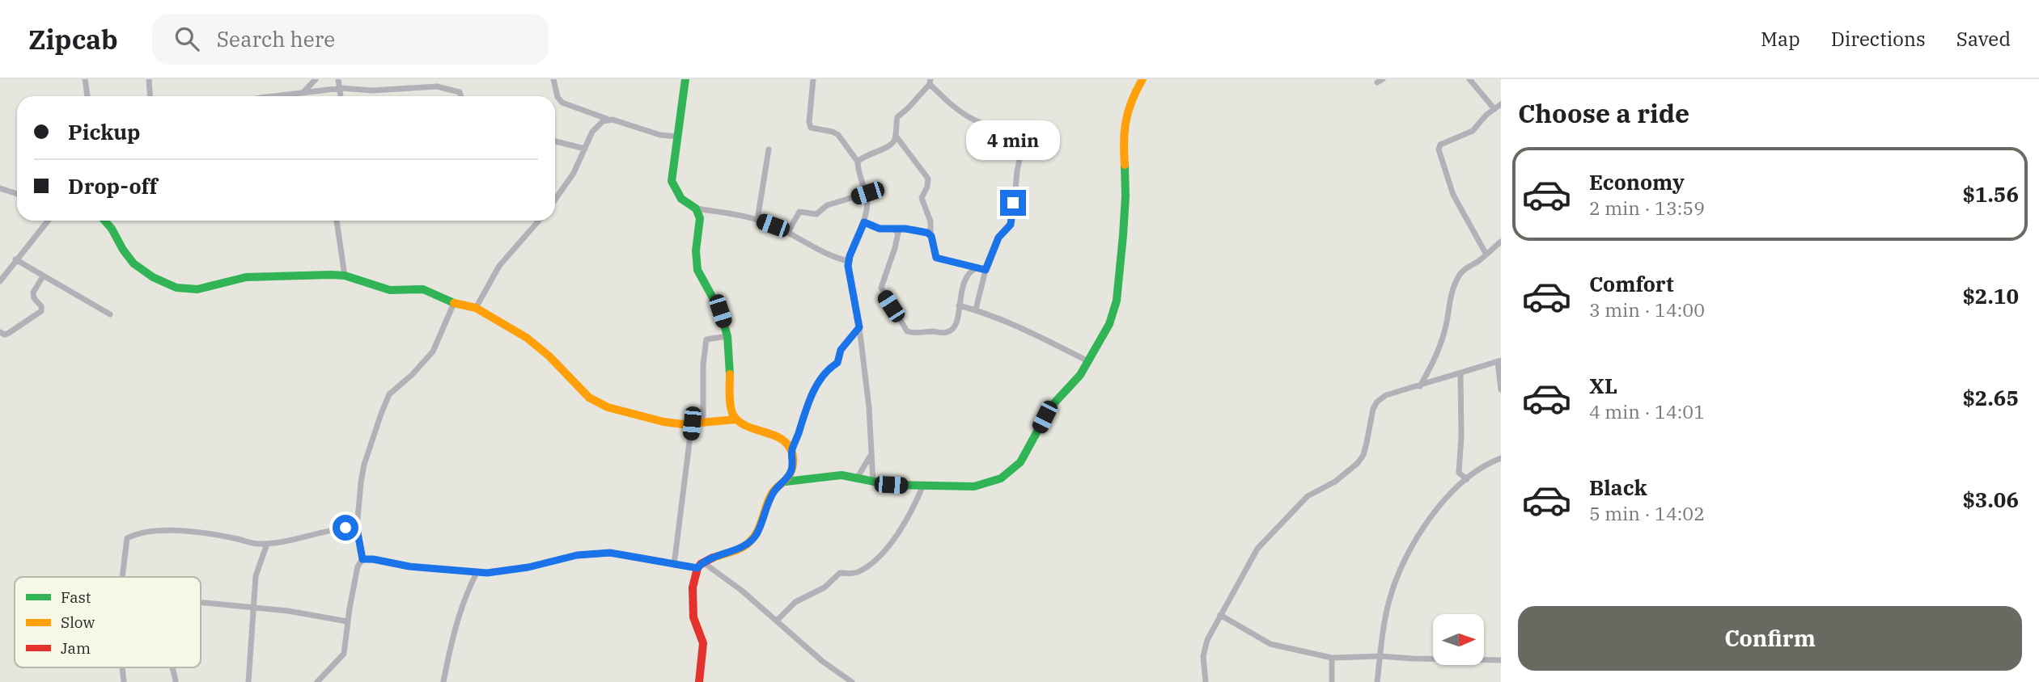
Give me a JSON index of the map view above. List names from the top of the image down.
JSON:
{
  "legend": ["Fast", "Slow", "Jam"],
  "north": "right",
  "page": {
    "header": "Zipcab",
    "search": "Search here",
    "nav": ["Map", "Directions", "Saved"],
    "heading": "Choose a ride",
    "banner": ["Pickup", "Drop-off"],
    "bubble": "4 min",
    "list": [
      {
        "name": "Economy",
        "note": "2 min · 13:59",
        "value": "$1.56"
      },
      {
        "name": "Comfort",
        "note": "3 min · 14:00",
        "value": "$2.10"
      },
      {
        "name": "XL",
        "note": "4 min · 14:01",
        "value": "$2.65"
      },
      {
        "name": "Black",
        "note": "5 min · 14:02",
        "value": "$3.06"
      }
    ],
    "buttons": "Confirm"
  }
}
